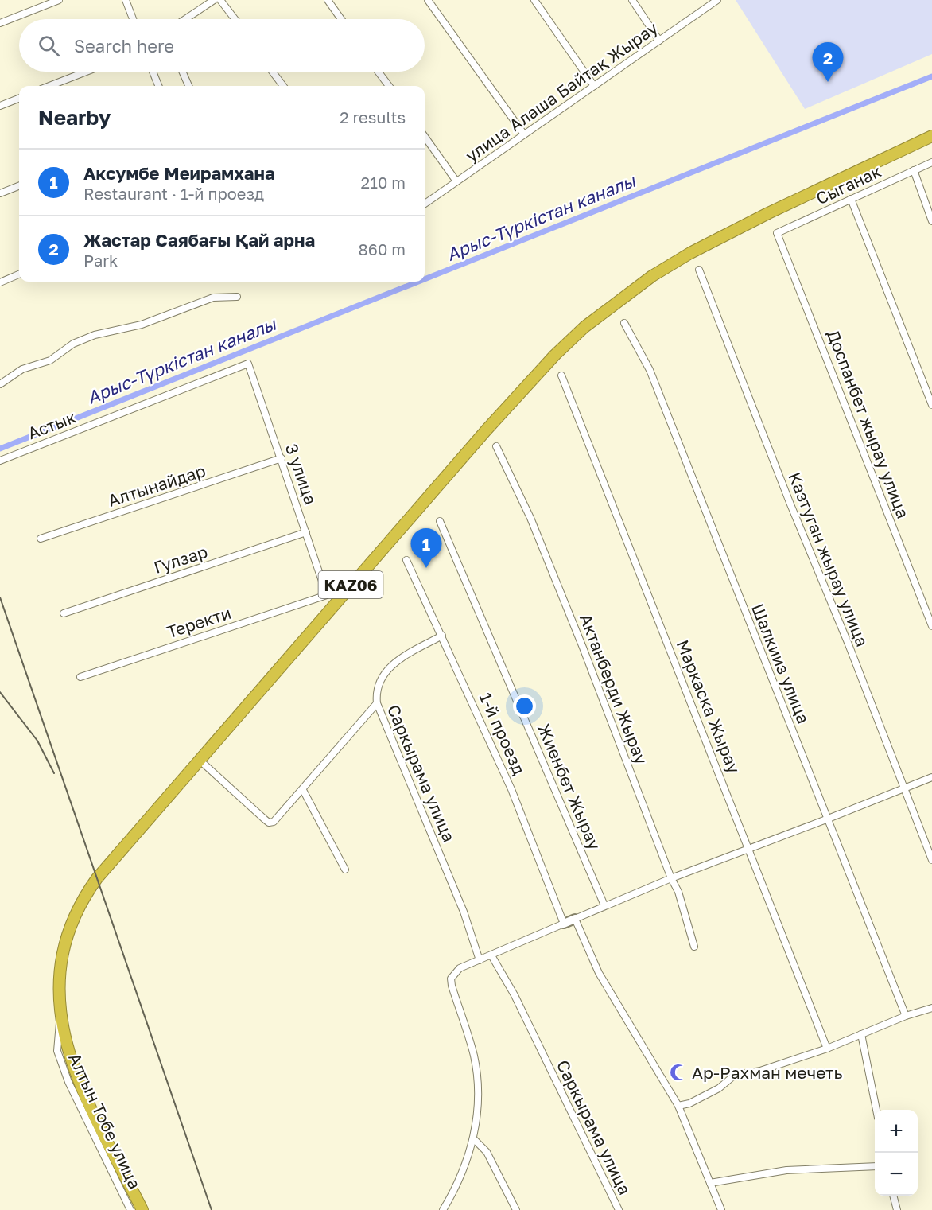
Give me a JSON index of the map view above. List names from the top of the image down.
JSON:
{
  "streets": {
    "highway": ["KАZ06"],
    "street": [
      "улица Алаша Байтақ Жырау",
      "Сыганак",
      "Доспанбет жырау улица",
      "Астык",
      "3 улица",
      "Алтынайдар",
      "Гулзар",
      "Казтуган жырау улица",
      "Теректи",
      "Шалкииз улица",
      "Актанберди Жырау",
      "Маркаска Жырау",
      "1-й проезд",
      "Саркырама улица",
      "Жиенбет Жырау",
      "Алтын Тобе улица"
    ]
  },
  "crossings": [
    ["Сыганак", "Доспанбет жырау улица"],
    ["Астык", "3 улица"],
    ["3 улица", "Алтынайдар"],
    ["3 улица", "Гулзар"],
    ["3 улица", "Теректи"],
    ["KАZ06", "Саркырама улица"],
    ["KАZ06", "Алтын Тобе улица"]
  ],
  "water": ["Арыс-Түркістан каналы"],
  "places": {
    "mosque": ["Ар-Рахман мечеть"]
  },
  "page": {
    "search": "Search here",
    "pins": ["2", "1"],
    "heading": ["Nearby", "2 results"],
    "list": [
      {
        "mark": "1",
        "name": "Аксумбе Меирамхана",
        "note": "Restaurant · 1-й проезд",
        "value": "210 m"
      },
      {
        "mark": "2",
        "name": "Жастар Саябағы Қай арна",
        "note": "Park",
        "value": "860 m"
      }
    ],
    "map_buttons": ["+", "−"]
  }
}
